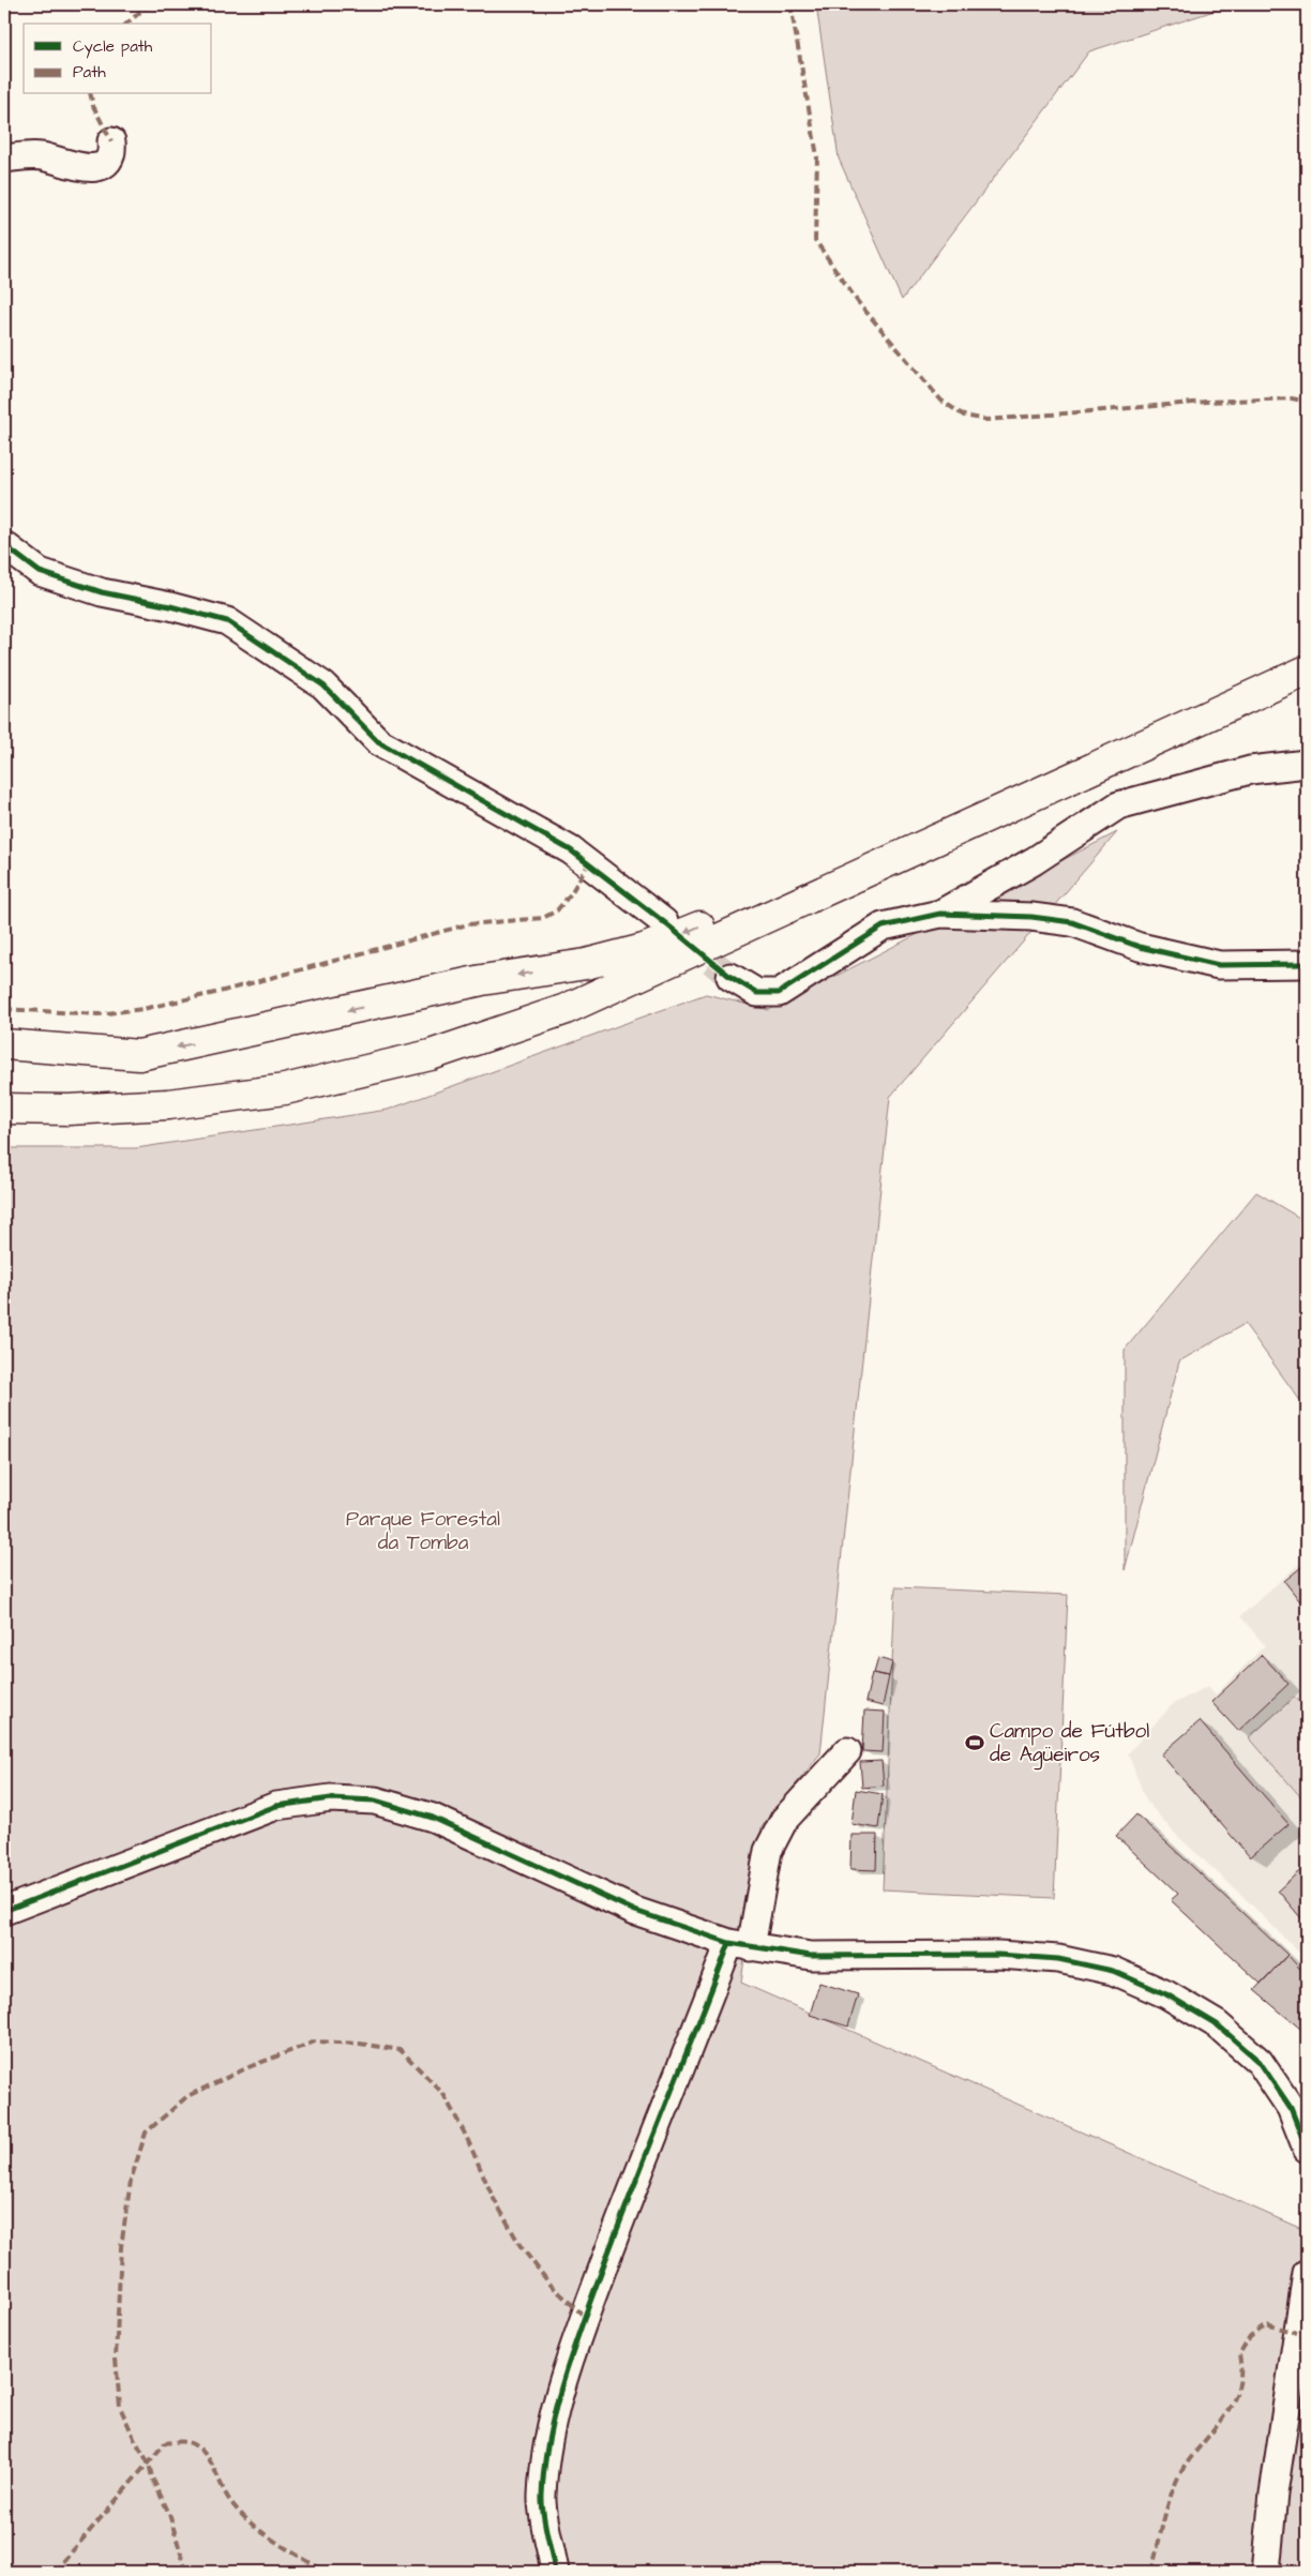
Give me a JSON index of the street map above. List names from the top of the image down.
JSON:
{
  "parks": ["Parque Forestal da Tomba"],
  "places": {
    "sports": ["Campo de Fútbol de Agüeiros"]
  },
  "legend": ["Cycle path", "Path"]
}
